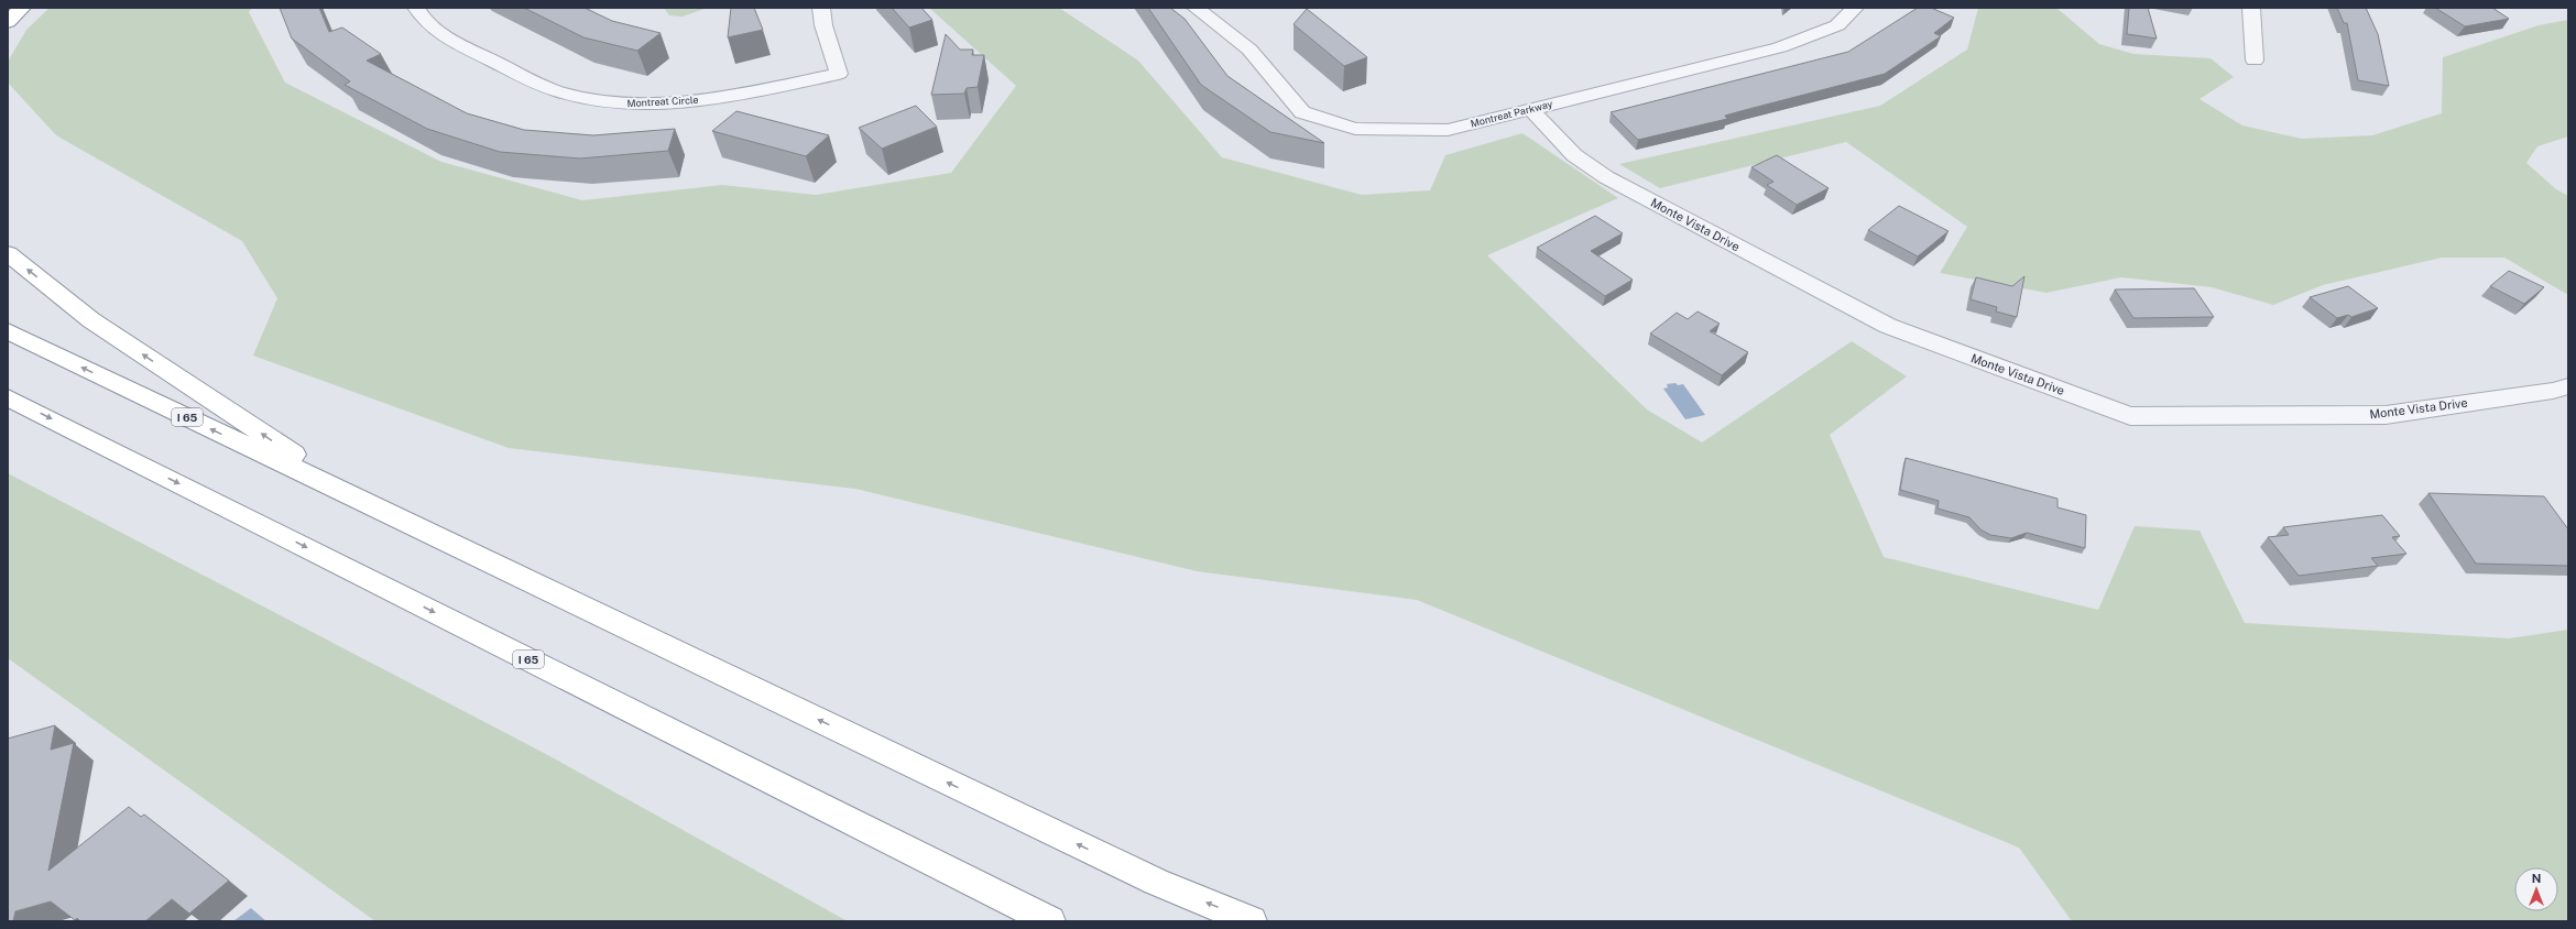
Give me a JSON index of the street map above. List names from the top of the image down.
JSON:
{
  "streets": {
    "highway": ["I 65"],
    "street": ["Montreat Circle", "Montreat Parkway", "Monte Vista Drive"]
  },
  "crossings": [
    ["Montreat Parkway", "Monte Vista Drive"]
  ],
  "north": "top"
}
